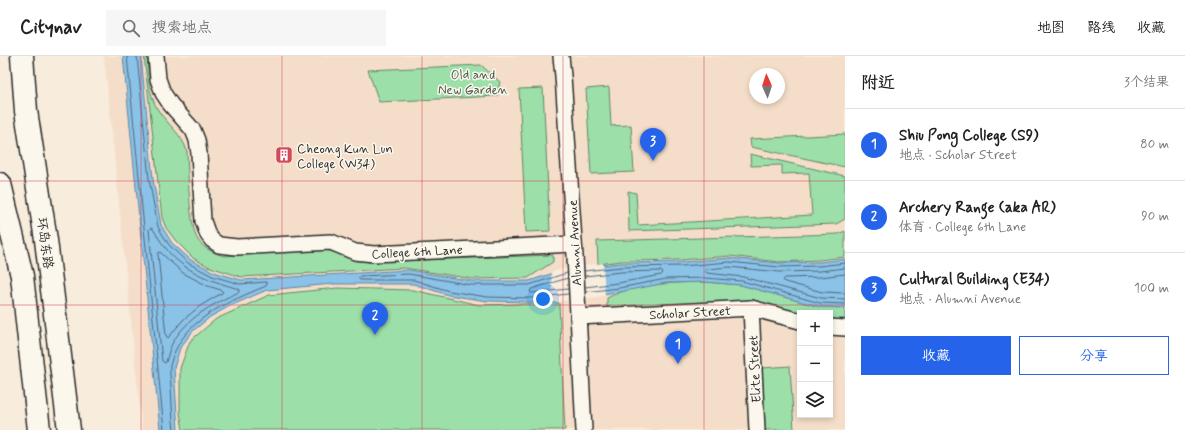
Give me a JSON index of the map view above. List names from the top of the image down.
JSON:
{
  "streets": {
    "main road": ["环岛东路"],
    "street": [
      "Alumni Avenue",
      "College 6th Lane",
      "Scholar Street",
      "Elite Street"
    ]
  },
  "crossings": [
    ["Alumni Avenue", "College 6th Lane"],
    ["Alumni Avenue", "Scholar Street"],
    ["Scholar Street", "Elite Street"]
  ],
  "parks": ["Old and New Garden"],
  "places": {
    "building": ["Cheong Kun Lun College (W34)"]
  },
  "north": "top",
  "page": {
    "header": "Citynav",
    "search": "搜索地点",
    "nav": ["地图", "路线", "收藏"],
    "heading": ["附近", "3个结果"],
    "list": [
      {
        "mark": "1",
        "name": "Shiu Pong College (S9)",
        "note": "地点 · Scholar Street",
        "value": "80 m"
      },
      {
        "mark": "2",
        "name": "Archery Range (aka AR)",
        "note": "体育 · College 6th Lane",
        "value": "90 m"
      },
      {
        "mark": "3",
        "name": "Cultural Building (E34)",
        "note": "地点 · Alumni Avenue",
        "value": "100 m"
      }
    ],
    "pins": ["3", "2", "1"],
    "map_buttons": ["+", "−"],
    "buttons": ["收藏", "分享"]
  }
}
